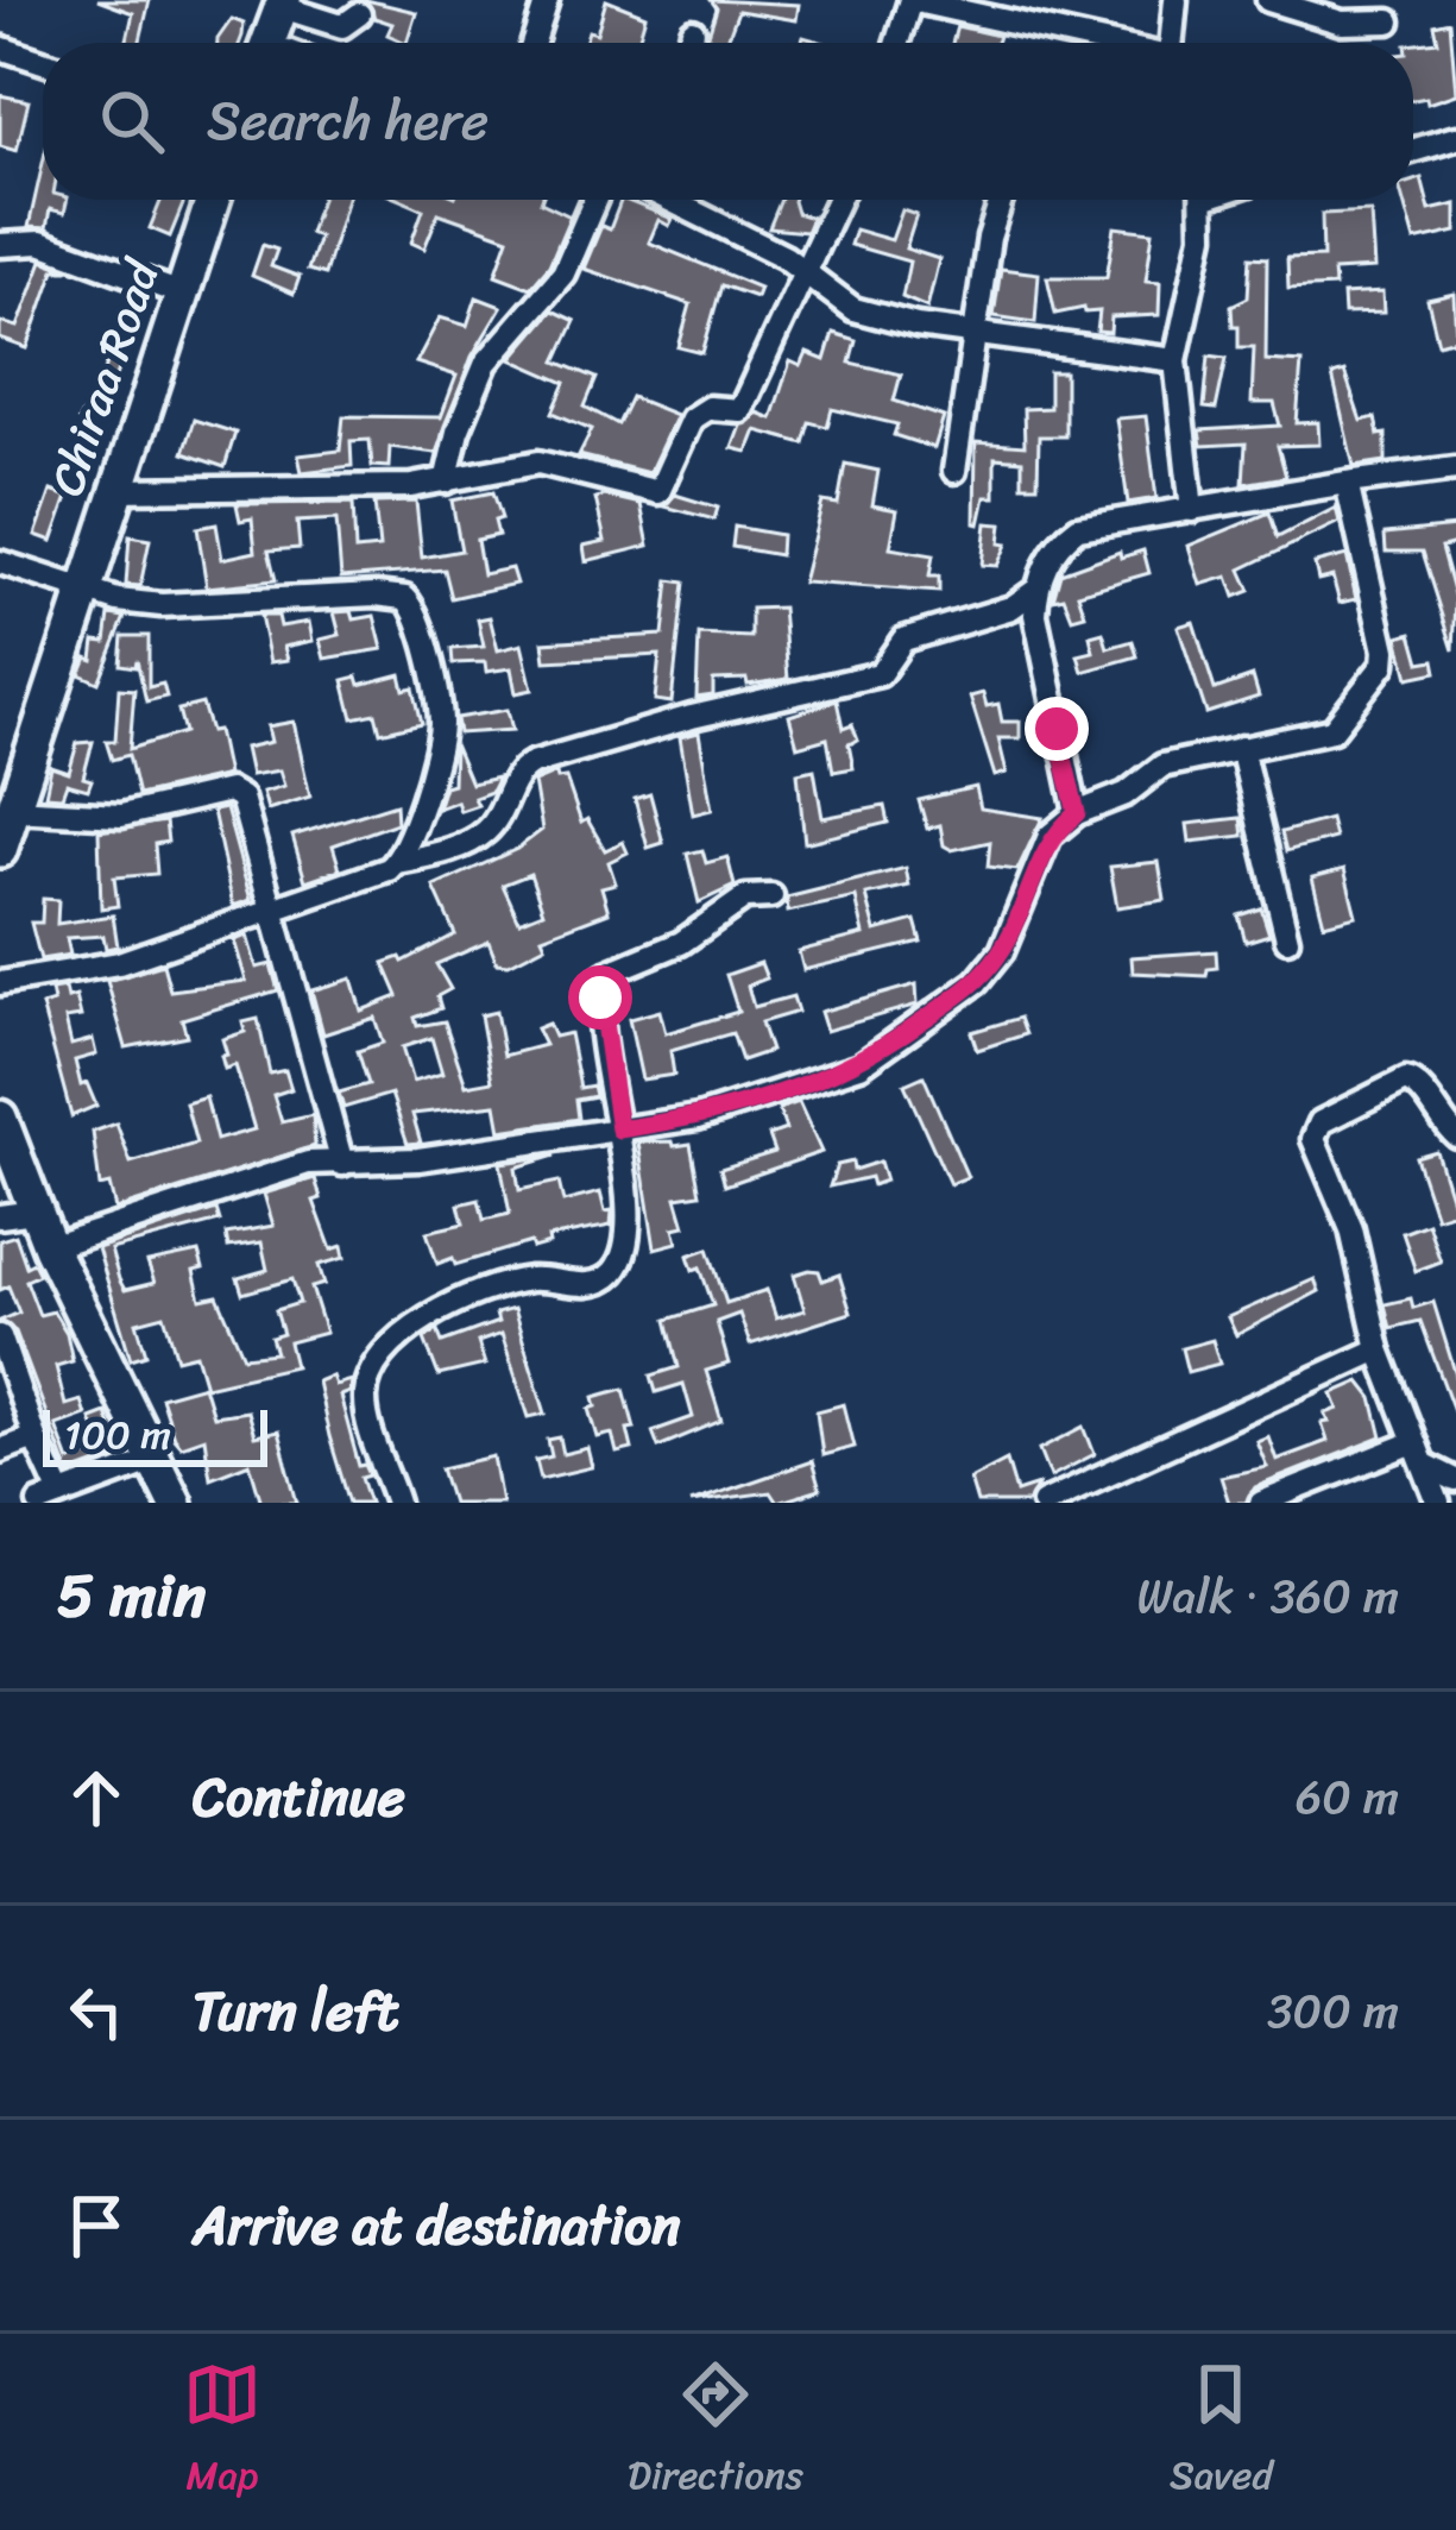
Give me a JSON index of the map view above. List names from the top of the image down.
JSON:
{
  "streets": {
    "highway": ["Chiraa Road"]
  },
  "scale_bar": "100 m",
  "page": {
    "search": "Search here",
    "scale": "100 m",
    "heading": ["5 min", "Walk · 360 m"],
    "list": [
      ["Continue", "60 m"],
      ["Turn left", "300 m"],
      "Arrive at destination"
    ],
    "nav": ["Map", "Directions", "Saved"]
  }
}
